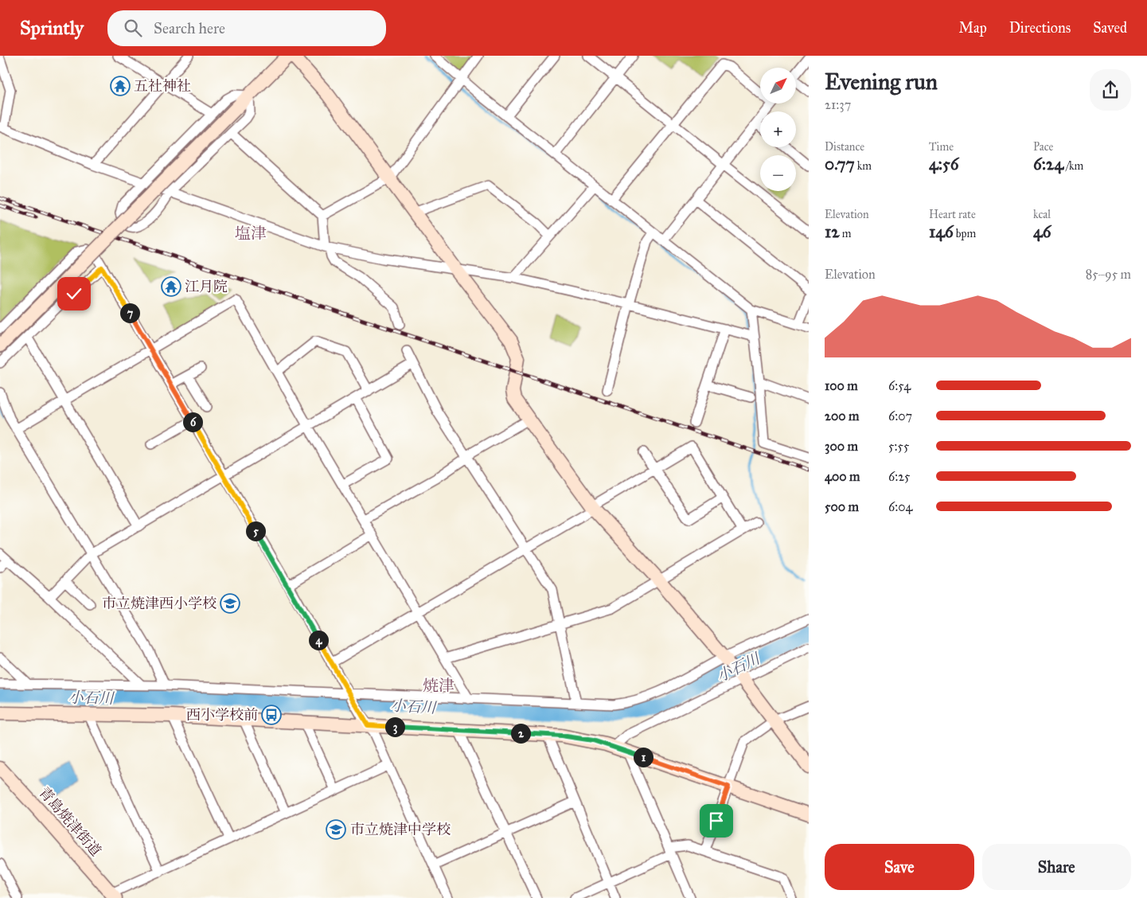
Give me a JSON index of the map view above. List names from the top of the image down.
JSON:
{
  "streets": {
    "street": ["青島焼津街道"]
  },
  "districts": ["塩津", "焼津"],
  "water": ["小石川"],
  "places": {
    "temple": ["五社神社", "江月院"],
    "school or university": ["市立焼津西小学校", "市立焼津中学校"],
    "bus stop": ["西小学校前"]
  },
  "north": "top right",
  "page": {
    "header": "Sprintly",
    "search": "Search here",
    "nav": ["Map", "Directions", "Saved"],
    "heading": ["Evening run", "21:37"],
    "map_buttons": ["+", "−"],
    "stats": [
      ["Distance", "0.77 km"],
      ["Time", "4:56"],
      ["Pace", "6:24 /km"],
      ["Elevation", "12 m"],
      ["Heart rate", "146 bpm"],
      ["kcal", "46"]
    ],
    "chart": ["Elevation", "85–95 m"],
    "pins": [
      "7",
      "6",
      "5",
      "4",
      "3",
      "2",
      "1"
    ],
    "list": [
      {
        "name": "100 m",
        "note": "6:54"
      },
      {
        "name": "200 m",
        "note": "6:07"
      },
      {
        "name": "300 m",
        "note": "5:55"
      },
      {
        "name": "400 m",
        "note": "6:25"
      },
      {
        "name": "500 m",
        "note": "6:04"
      }
    ],
    "buttons": ["Save", "Share"]
  }
}
